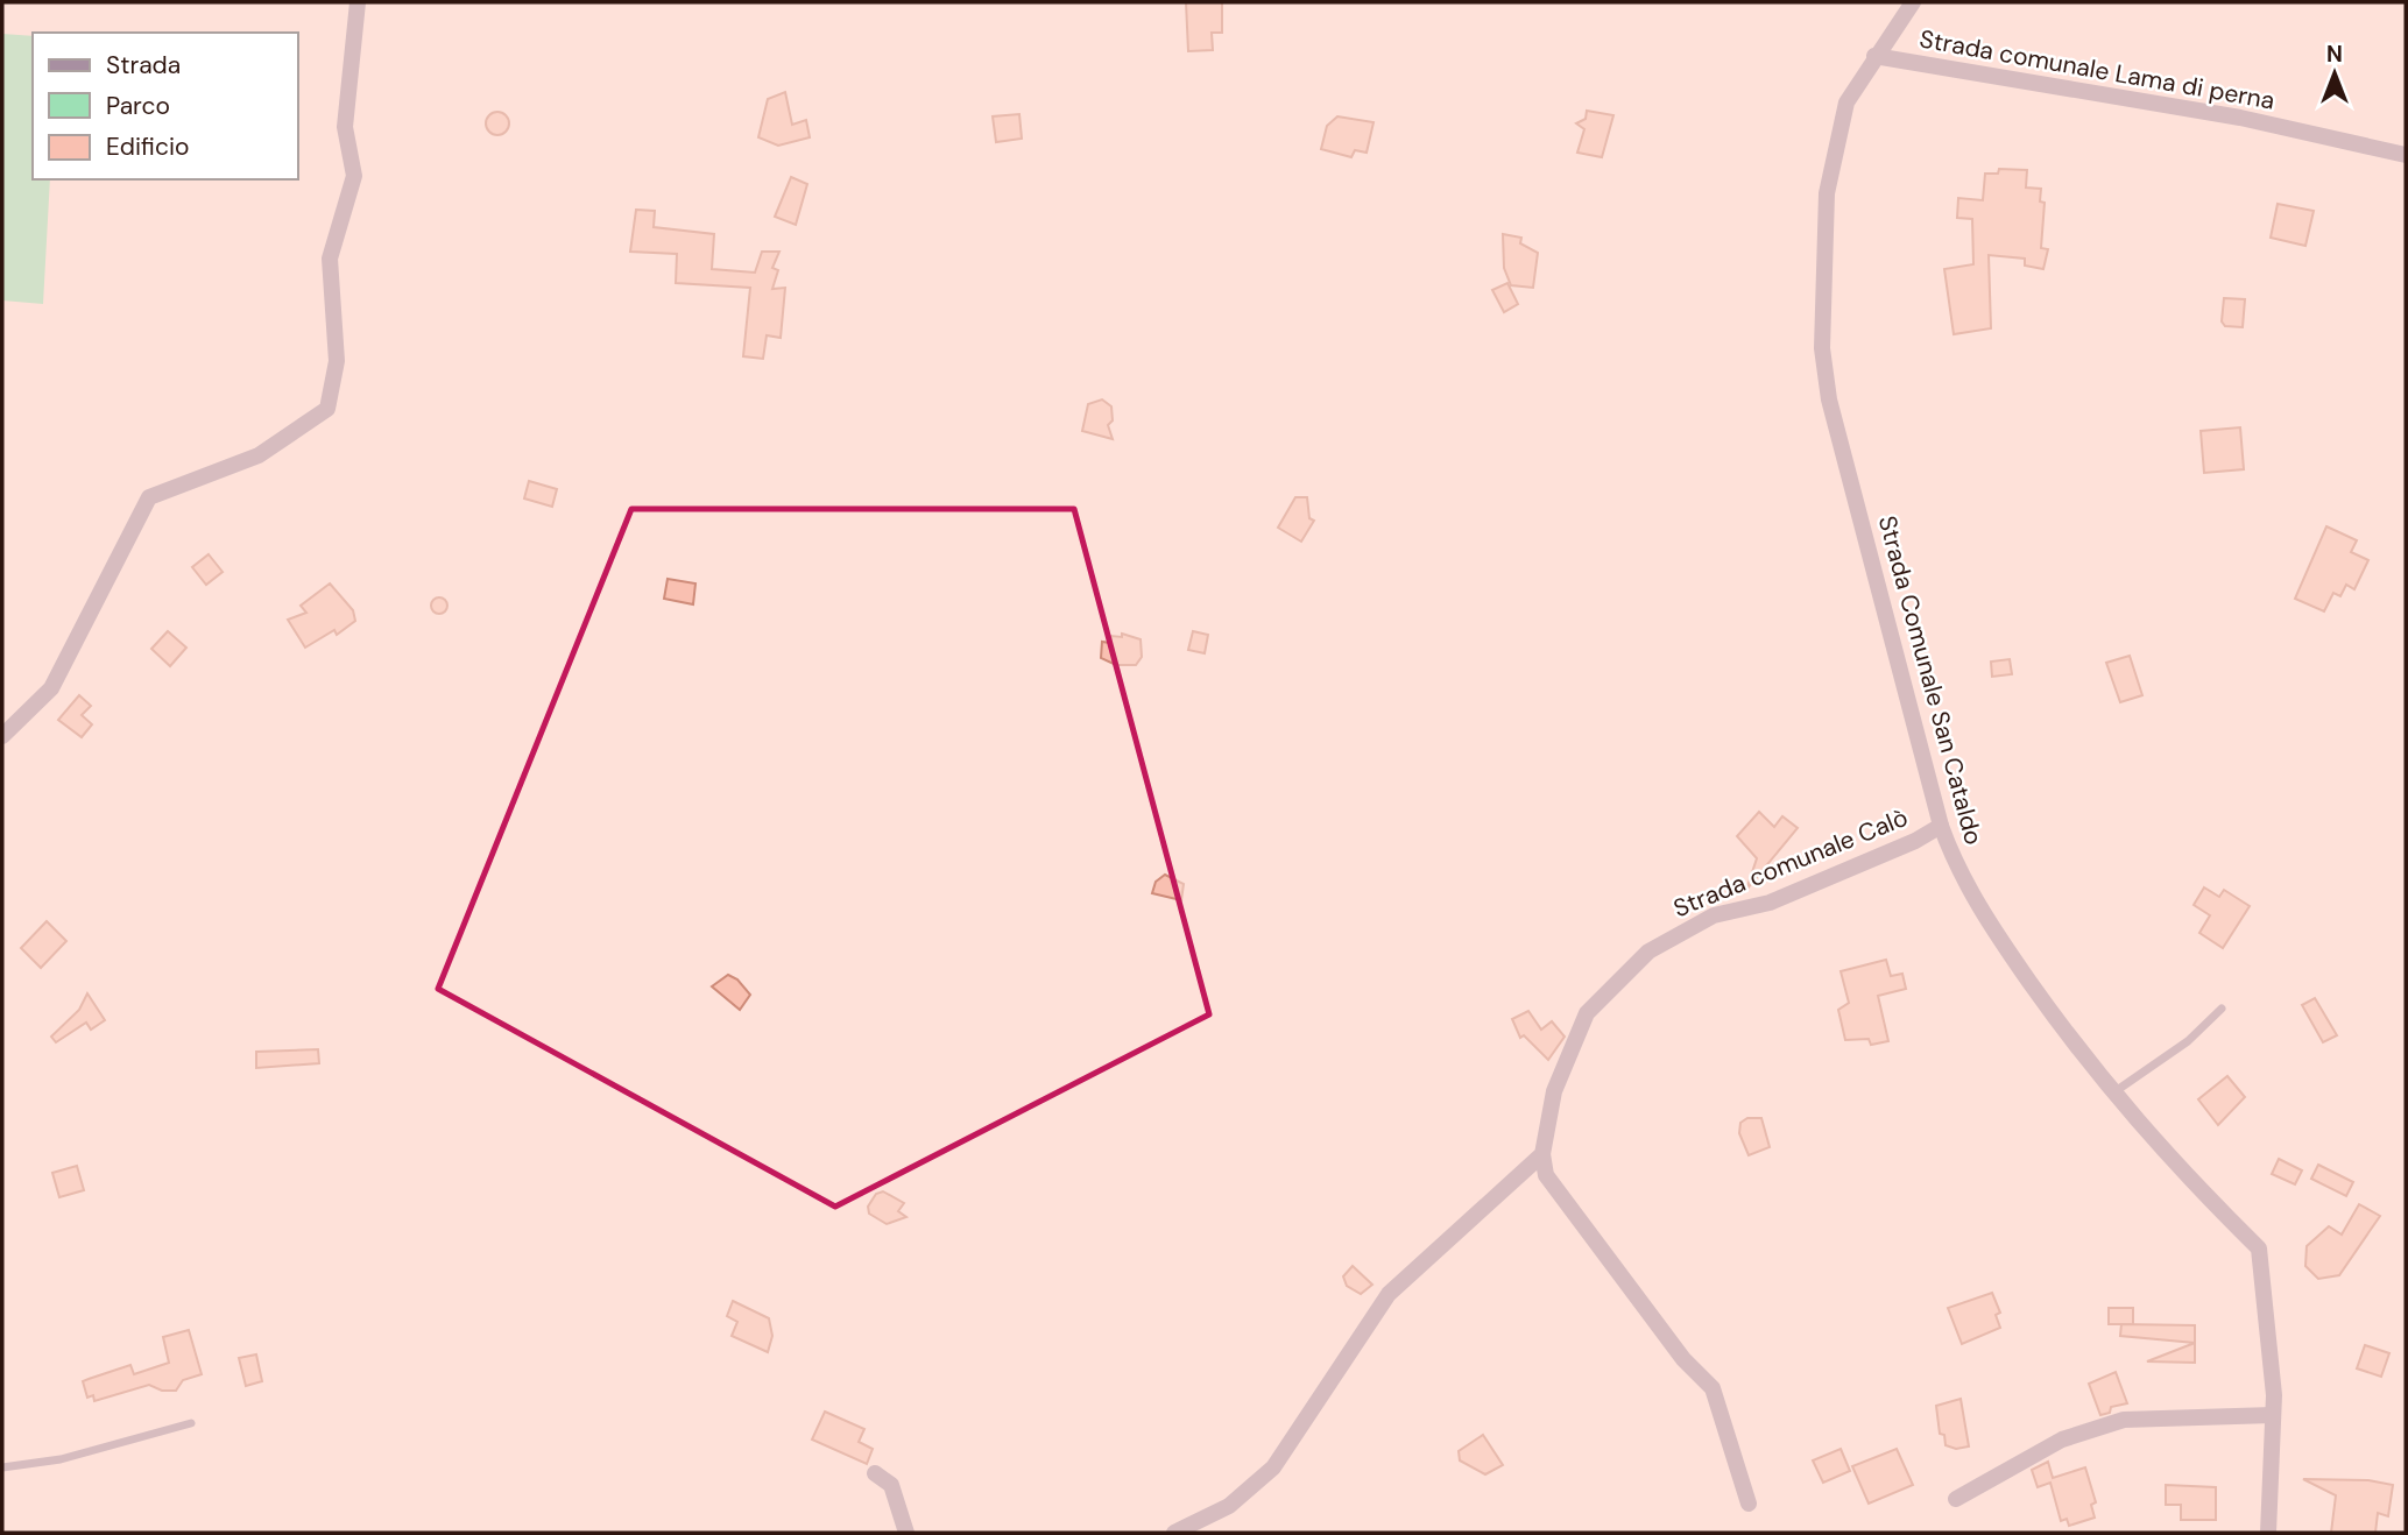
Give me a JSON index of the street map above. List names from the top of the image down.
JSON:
{
  "streets": {
    "street": ["Strada comunale Lama di perna", "Strada Comunale San Cataldo", "Strada comunale Calò"]
  },
  "crossings": [
    ["Strada comunale Lama di perna", "Strada Comunale San Cataldo"],
    ["Strada Comunale San Cataldo", "Strada comunale Calò"]
  ],
  "legend": ["Strada", "Parco", "Edificio"],
  "north": "top"
}
